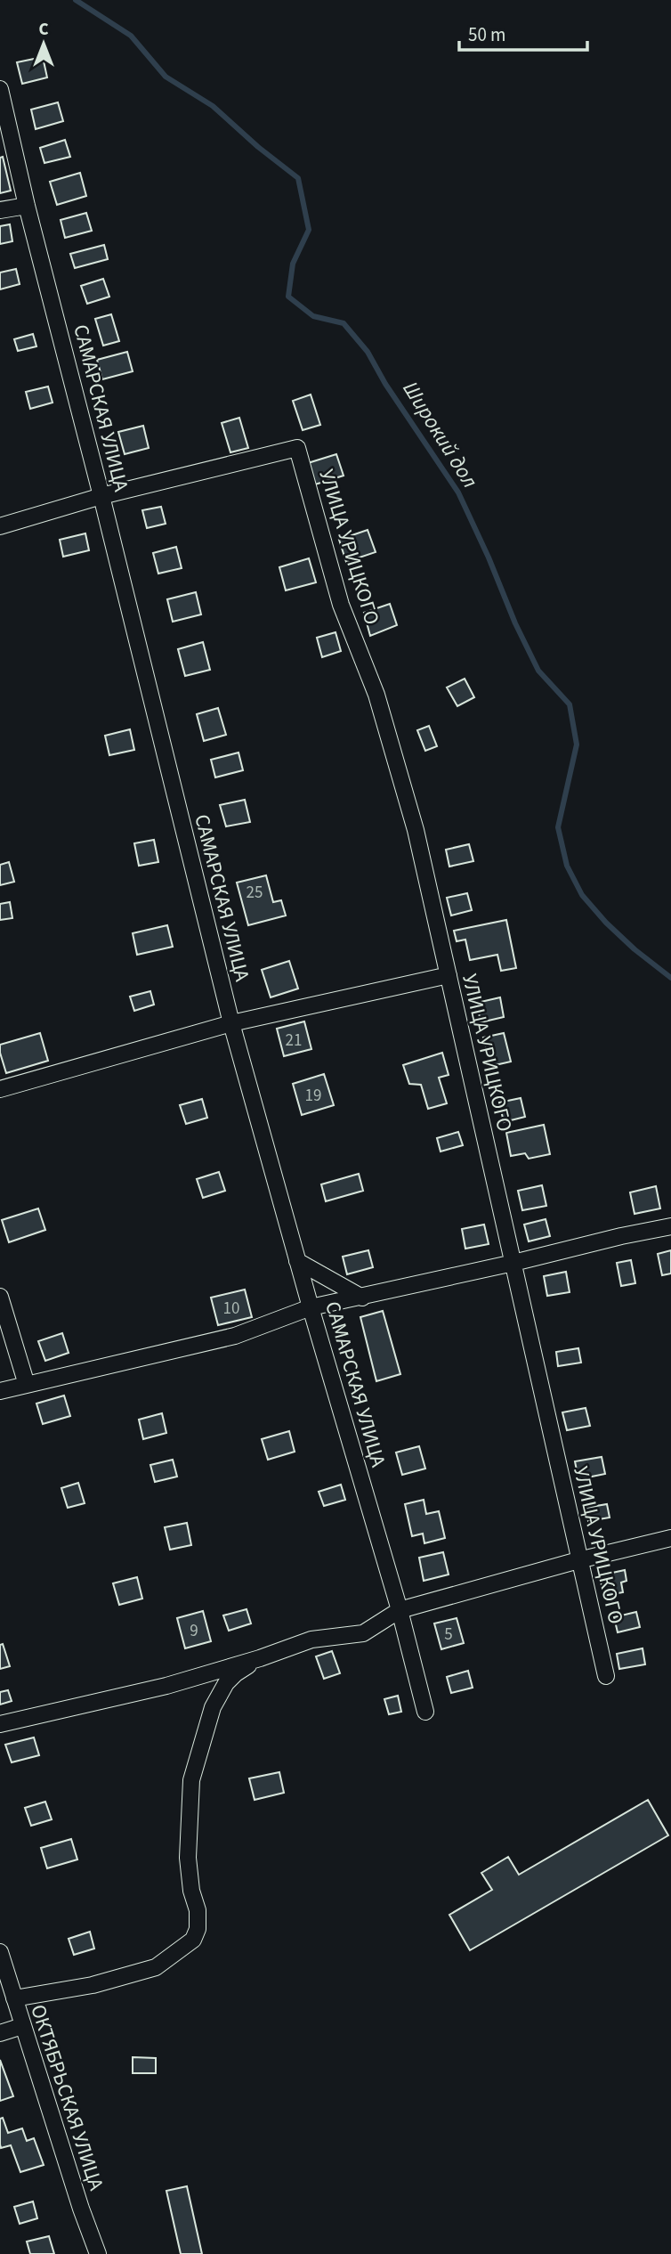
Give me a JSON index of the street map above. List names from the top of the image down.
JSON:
{
  "streets": {
    "street": ["САМАРСКАЯ УЛИЦА", "УЛИЦА УРИЦКОГО", "ОКТЯБРЬСКАЯ УЛИЦА"]
  },
  "crossings": [
    ["САМАРСКАЯ УЛИЦА", "УЛИЦА УРИЦКОГО"]
  ],
  "water": ["Широкий дол"],
  "house_numbers": [
    "25",
    "21",
    "19",
    "10",
    "9",
    "5"
  ],
  "scale_bar": "50 m",
  "north": "top"
}
